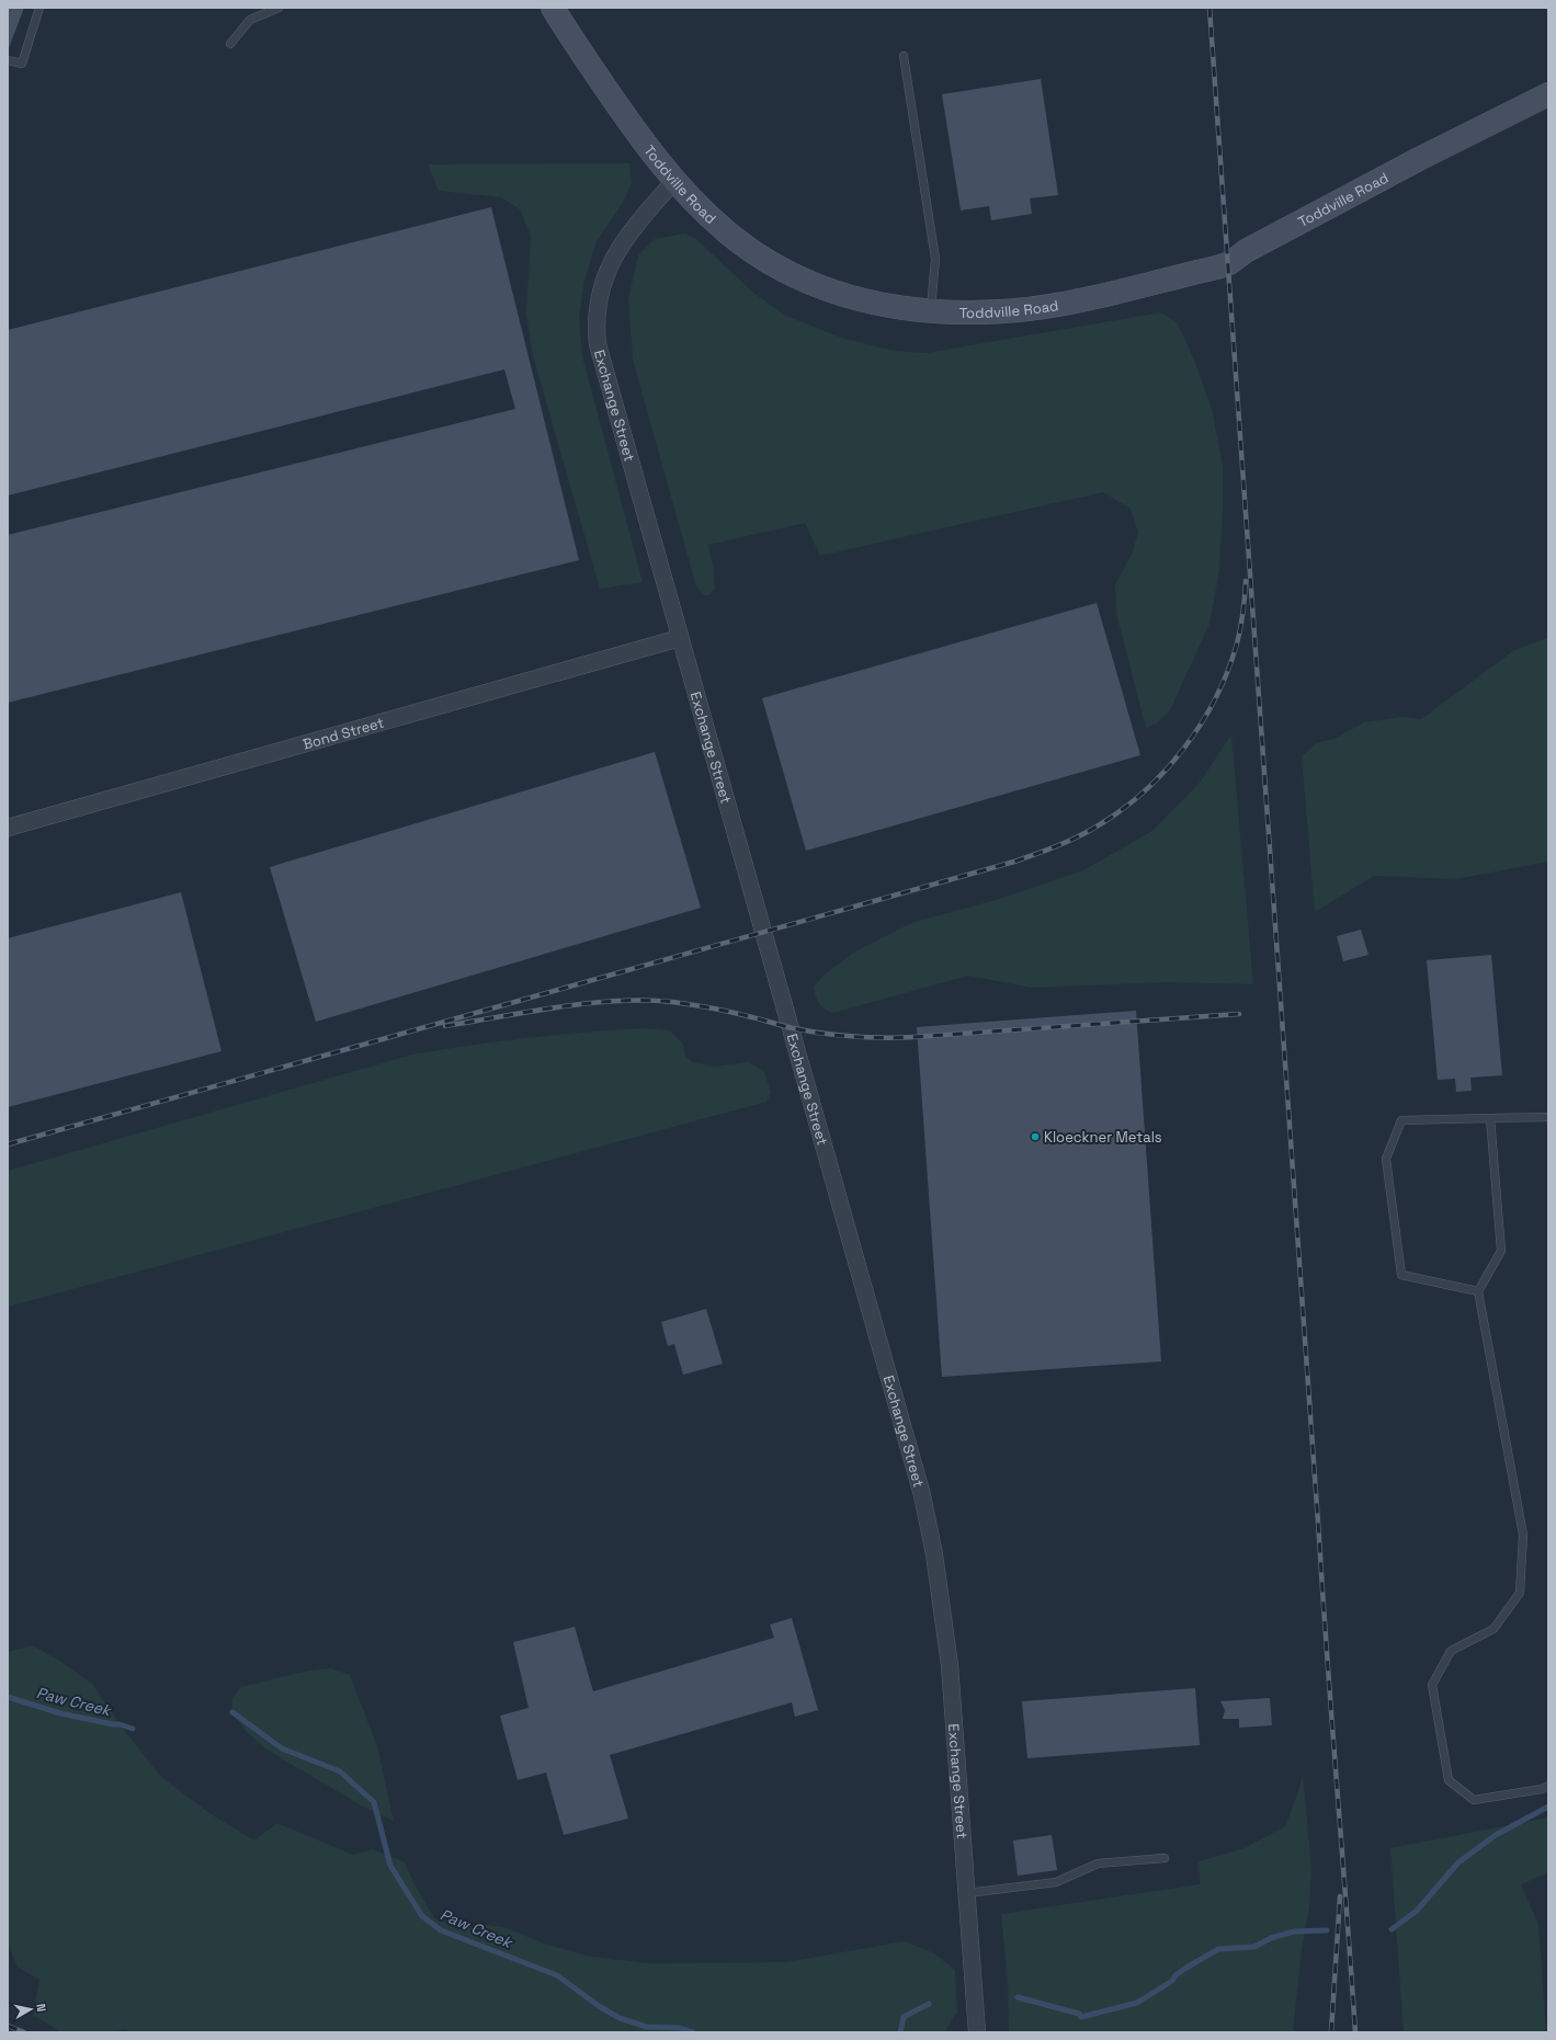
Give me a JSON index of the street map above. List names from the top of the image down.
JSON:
{
  "streets": {
    "street": ["Toddville Road", "Exchange Street", "Bond Street"]
  },
  "crossings": [
    ["Toddville Road", "Exchange Street"],
    ["Exchange Street", "Bond Street"]
  ],
  "water": ["Paw Creek"],
  "places": ["Kloeckner Metals"],
  "north": "right"
}
